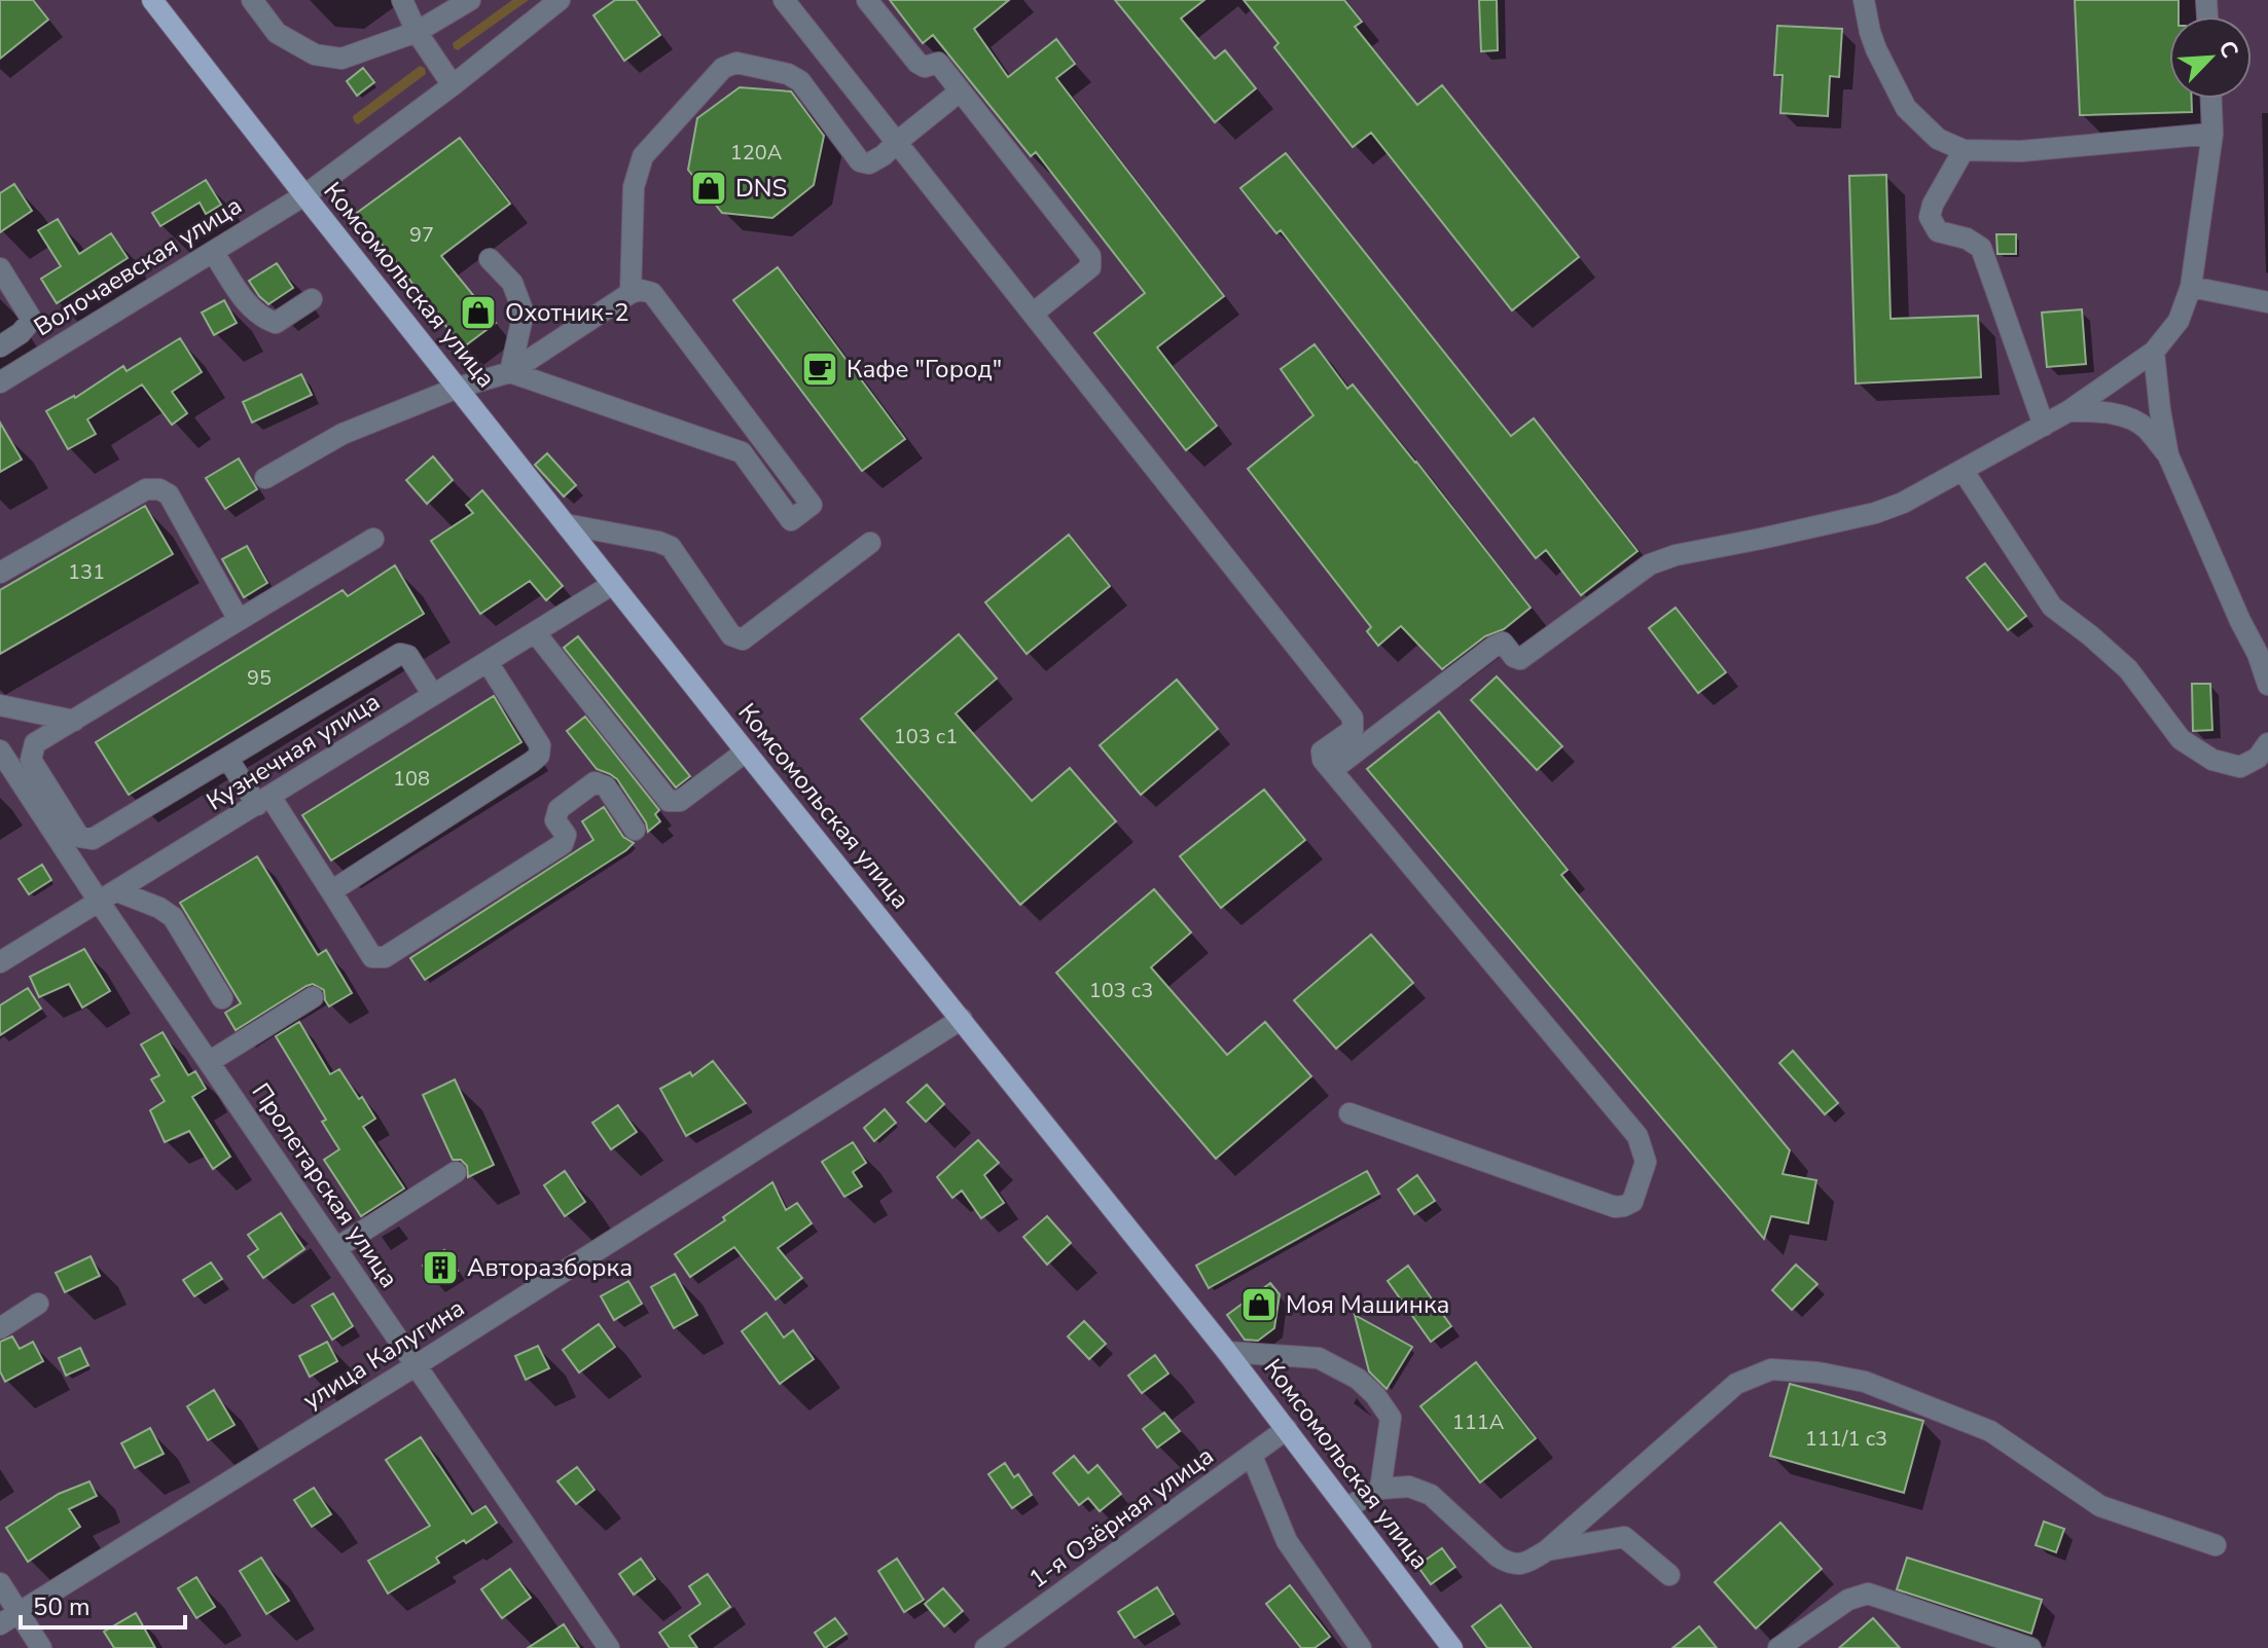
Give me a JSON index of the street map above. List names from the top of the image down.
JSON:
{
  "streets": {
    "main road": ["Комсомольская улица"],
    "street": [
      "Волочаевская улица",
      "Кузнечная улица",
      "Пролетарская улица",
      "улица Калугина",
      "1-я Озёрная улица"
    ]
  },
  "crossings": [
    ["Волочаевская улица", "Комсомольская улица"],
    ["Комсомольская улица", "Кузнечная улица"],
    ["Комсомольская улица", "улица Калугина"],
    ["Комсомольская улица", "1-я Озёрная улица"],
    ["Кузнечная улица", "Пролетарская улица"],
    ["Пролетарская улица", "улица Калугина"]
  ],
  "places": {
    "shop": ["DNS", "Охотник-2", "Моя Машинка"],
    "cafe": ["Кафе \"Город\""],
    "building": ["Авторазборка"]
  },
  "house_numbers": [
    "120А",
    "97",
    "131",
    "95",
    "103 с1",
    "108",
    "103 с3",
    "111А",
    "111/1 с3"
  ],
  "scale_bar": "50 m",
  "north": "top right"
}
